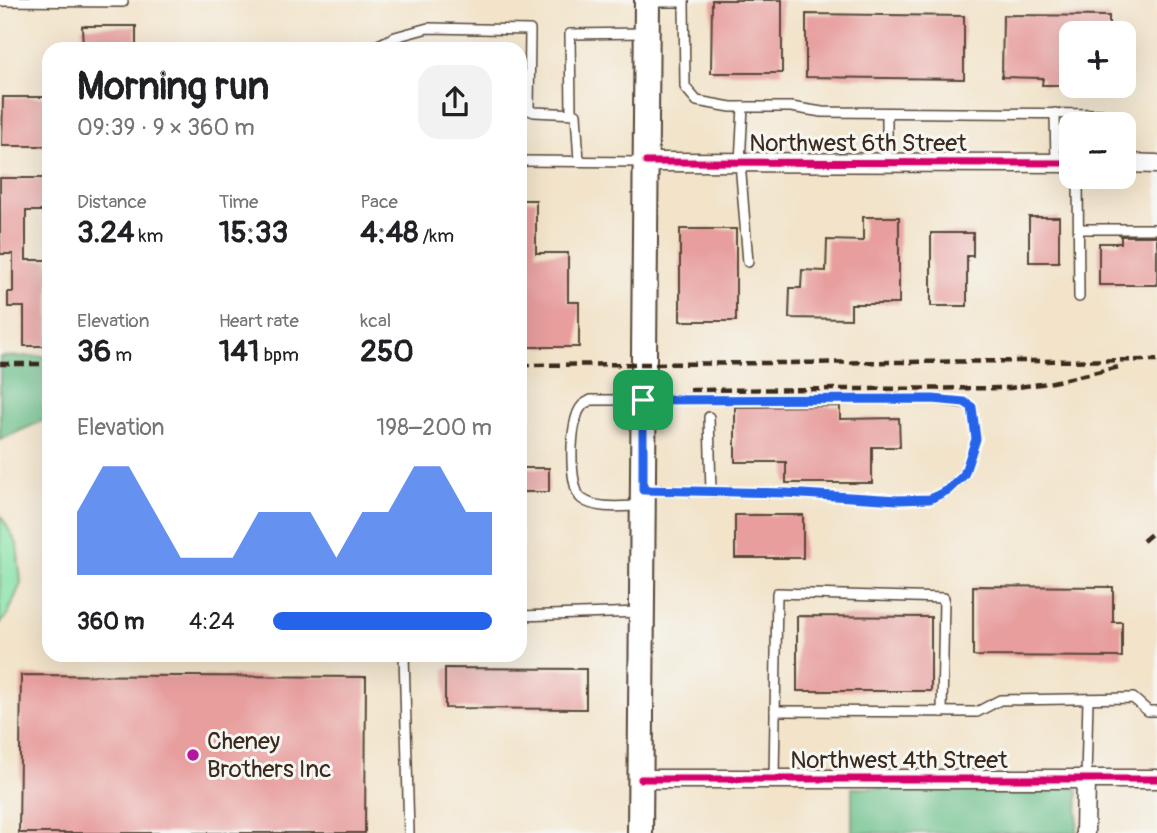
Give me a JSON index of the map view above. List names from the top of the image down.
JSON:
{
  "streets": {
    "street": ["Northwest 6th Street", "Northwest 4th Street"]
  },
  "places": ["Cheney Brothers Inc"],
  "page": {
    "map_buttons": ["+", "−"],
    "heading": ["Morning run", "09:39 · 9 × 360 m"],
    "stats": [
      ["Distance", "3.24 km"],
      ["Time", "15:33"],
      ["Pace", "4:48 /km"],
      ["Elevation", "36 m"],
      ["Heart rate", "141 bpm"],
      ["kcal", "250"]
    ],
    "chart": ["Elevation", "198–200 m"],
    "list": [
      {
        "name": "360 m",
        "note": "4:24"
      }
    ]
  }
}
